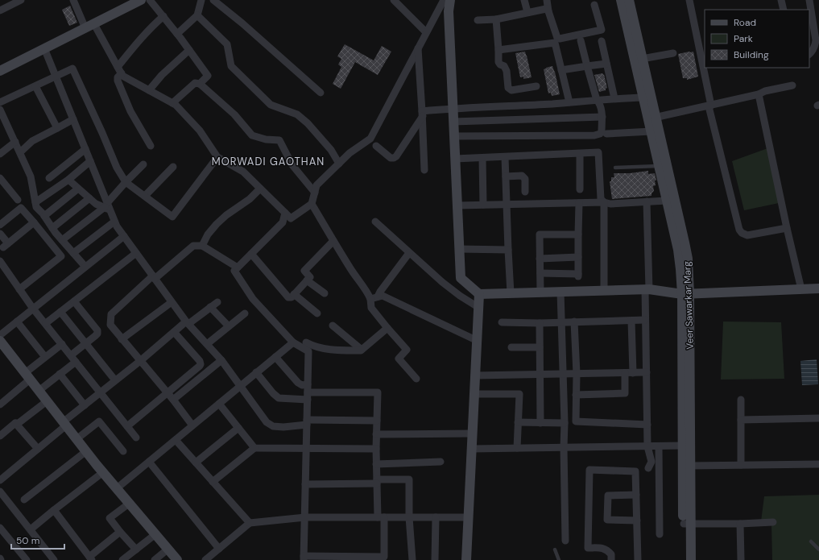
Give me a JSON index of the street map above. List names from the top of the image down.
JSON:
{
  "streets": {
    "street": ["Veer Sawarkar Marg"]
  },
  "districts": ["MORWADI GAOTHAN"],
  "legend": ["Road", "Park", "Building"],
  "scale_bar": "50 m"
}
